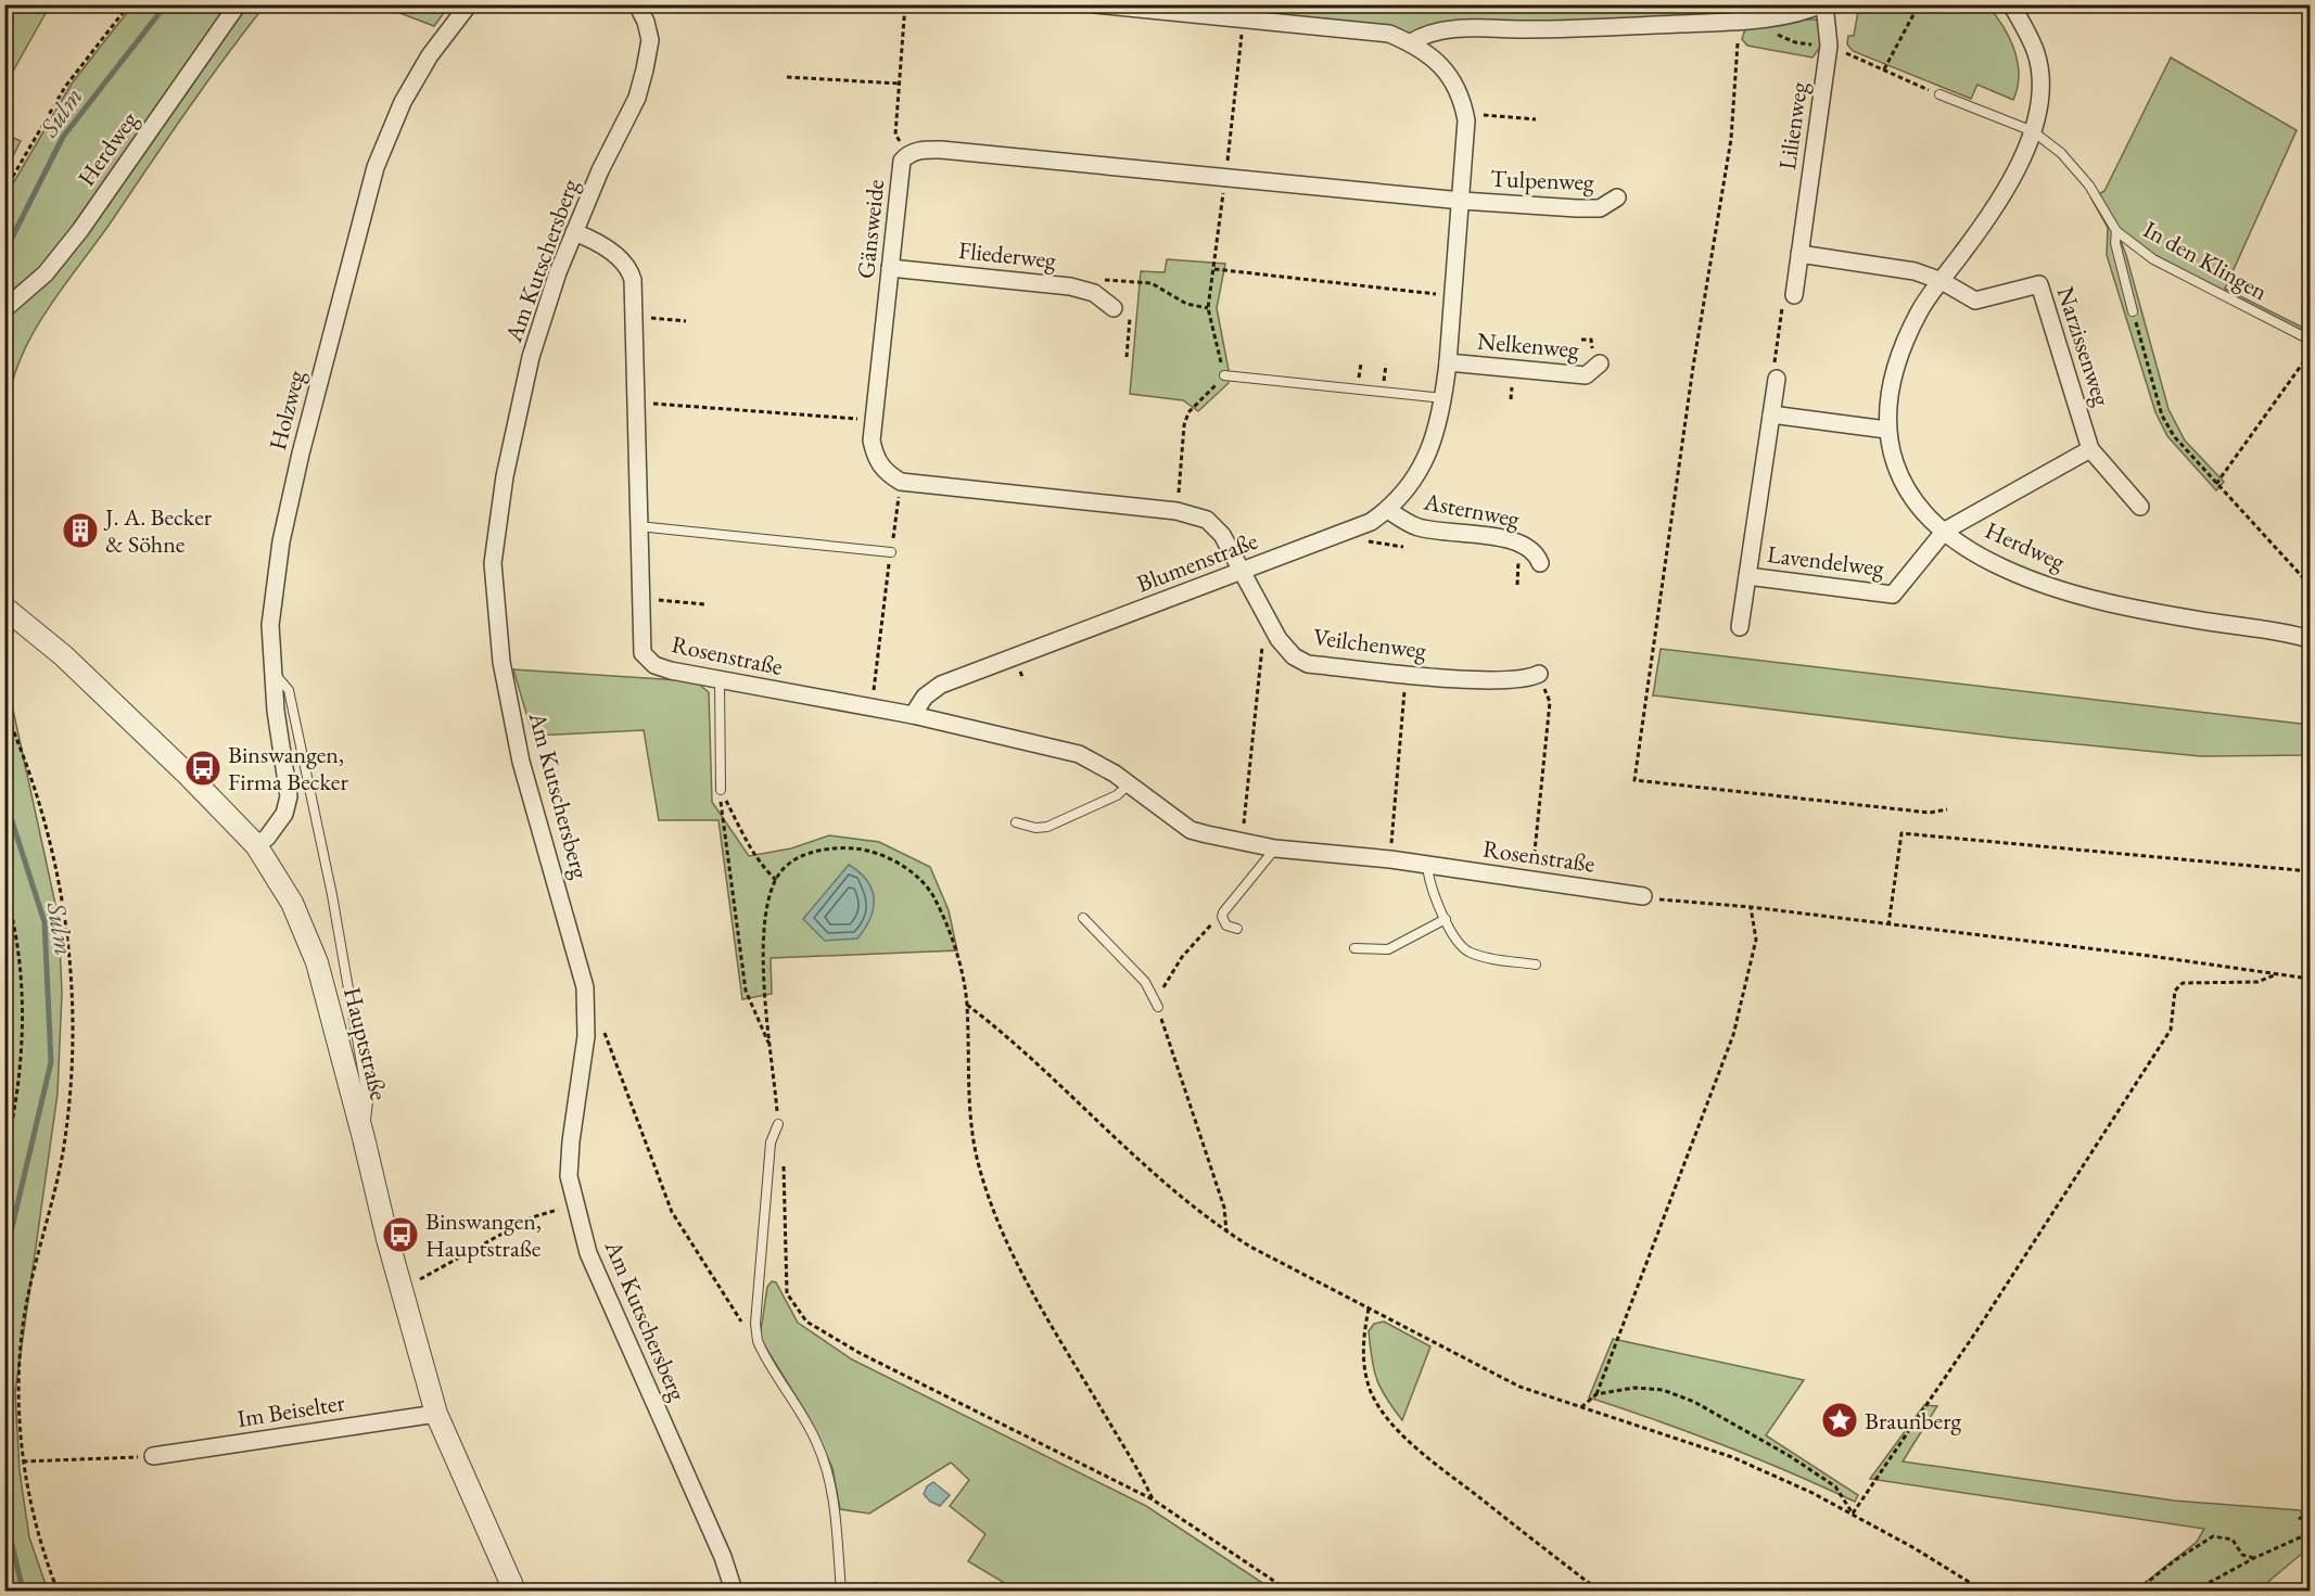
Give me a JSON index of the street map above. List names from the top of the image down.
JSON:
{
  "streets": {
    "street": [
      "Lilienweg",
      "Herdweg",
      "Tulpenweg",
      "Gänsweide",
      "Fliederweg",
      "Am Kutschersberg",
      "Nelkenweg",
      "Narzissenweg",
      "Holzweg",
      "Asternweg",
      "Lavendelweg",
      "Blumenstraße",
      "Veilchenweg",
      "Rosenstraße",
      "Hauptstraße",
      "Im Beiselter"
    ],
    "lane": ["In den Klingen"]
  },
  "crossings": [
    ["Herdweg", "Narzissenweg"],
    ["Herdweg", "Lavendelweg"],
    ["Tulpenweg", "Gänsweide"],
    ["Tulpenweg", "Blumenstraße"],
    ["Gänsweide", "Fliederweg"],
    ["Gänsweide", "Blumenstraße"],
    ["Am Kutschersberg", "Rosenstraße"],
    ["Nelkenweg", "Blumenstraße"],
    ["Holzweg", "Hauptstraße"],
    ["Asternweg", "Blumenstraße"],
    ["Blumenstraße", "Veilchenweg"],
    ["Blumenstraße", "Rosenstraße"],
    ["Hauptstraße", "Im Beiselter"]
  ],
  "water": ["Sulm"],
  "places": {
    "building": ["J. A. Becker & Söhne"],
    "bus stop": ["Binswangen, Firma Becker", "Binswangen, Hauptstraße"],
    "place": ["Braunberg"]
  }
}
